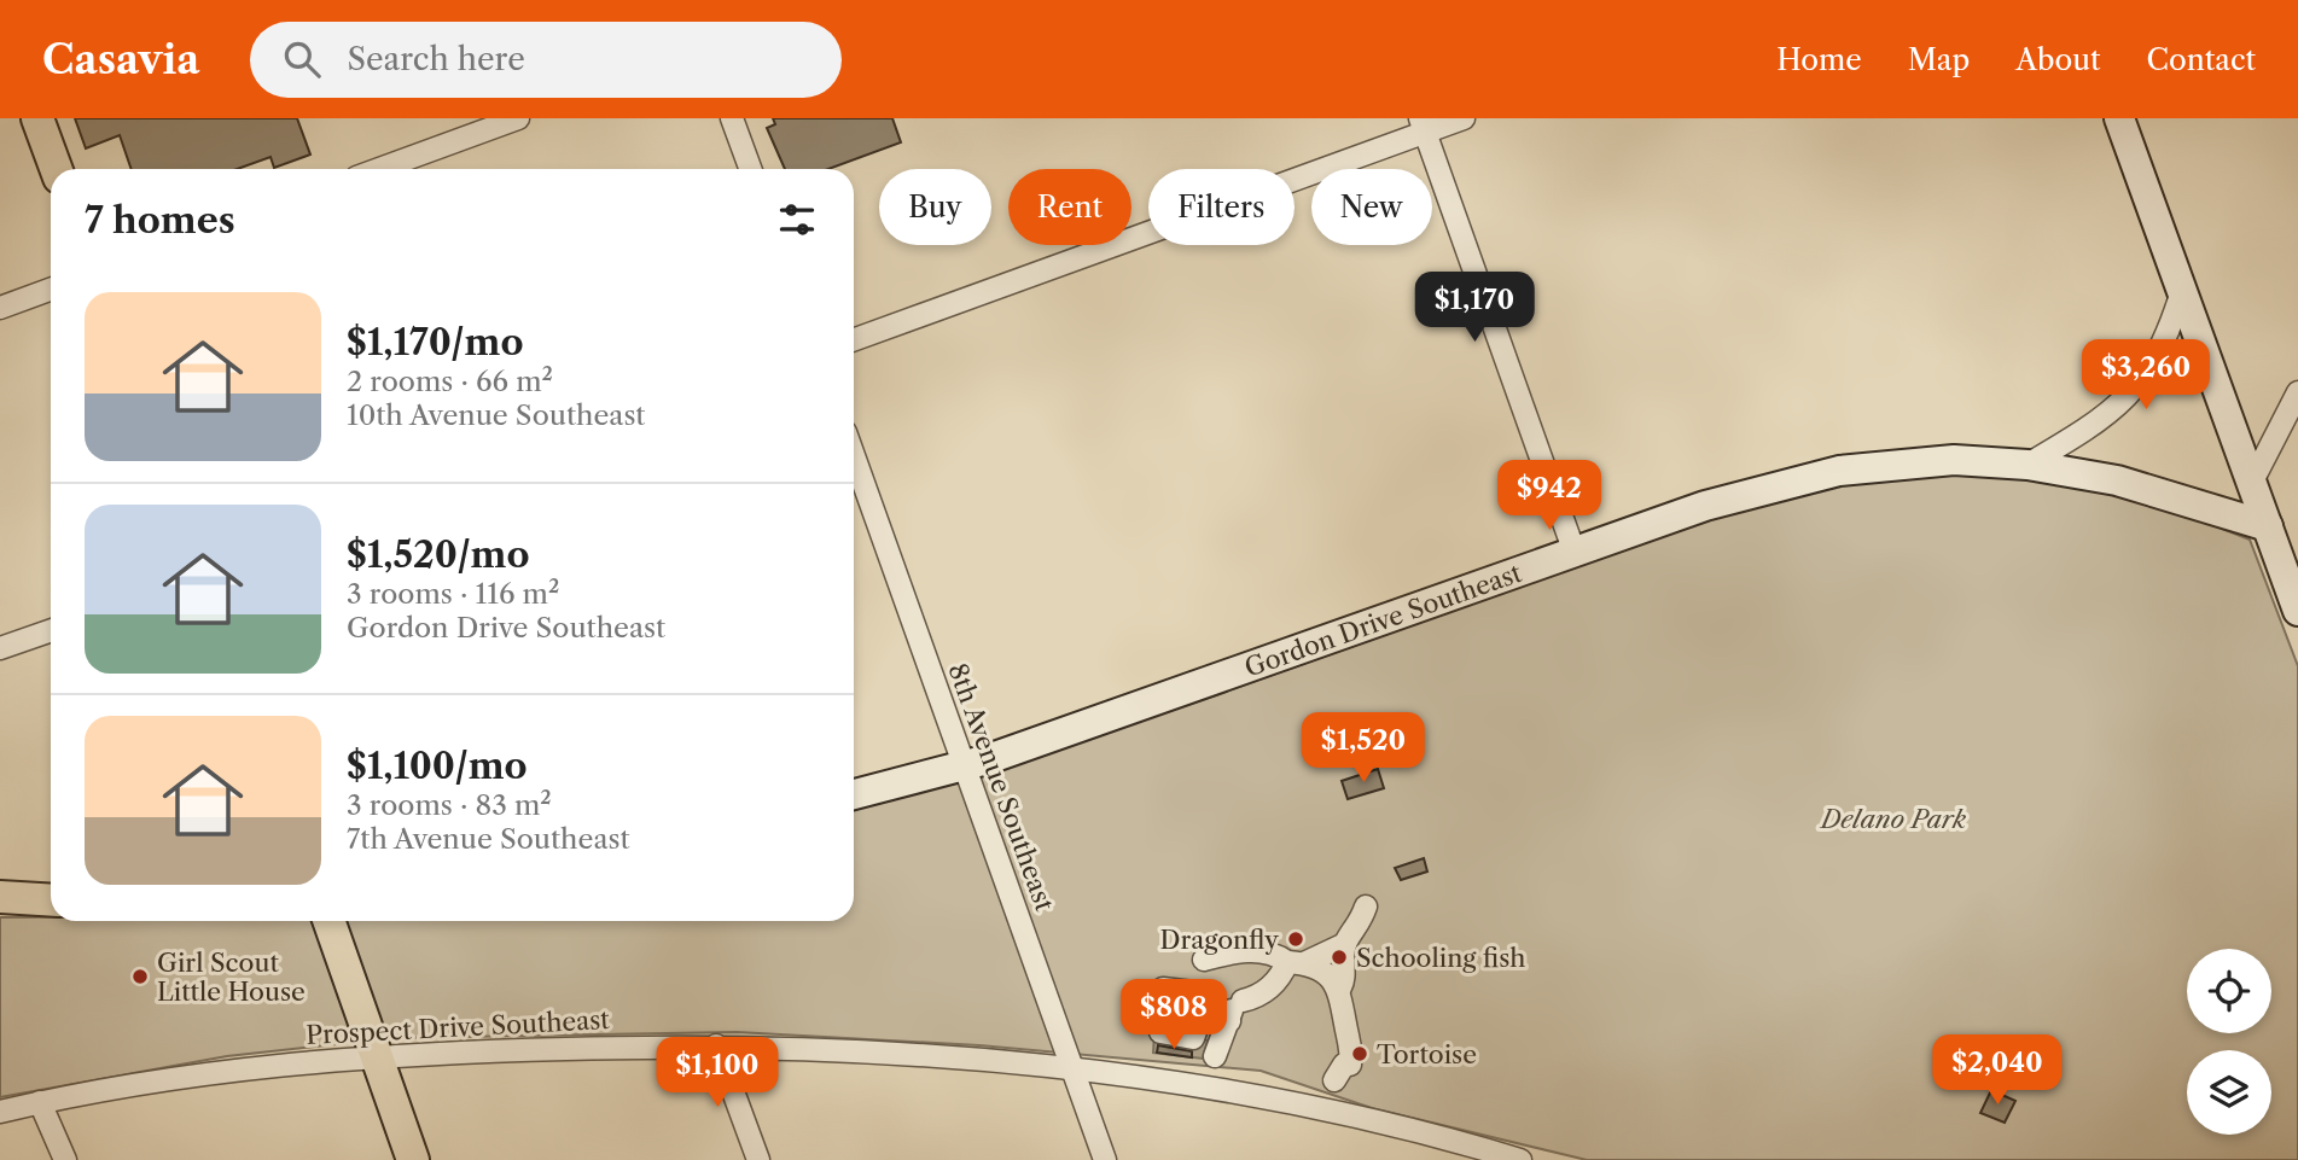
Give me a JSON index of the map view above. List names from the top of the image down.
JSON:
{
  "streets": {
    "street": ["Gordon Drive Southeast", "8th Avenue Southeast", "Prospect Drive Southeast"]
  },
  "crossings": [
    ["Gordon Drive Southeast", "8th Avenue Southeast"],
    ["8th Avenue Southeast", "Prospect Drive Southeast"]
  ],
  "parks": ["Delano Park"],
  "places": [
    "Dragonfly",
    "Schooling fish",
    "Girl Scout Little House",
    "Tortoise"
  ],
  "page": {
    "header": "Casavia",
    "search": "Search here",
    "nav": [
      "Home",
      "Map",
      "About",
      "Contact"
    ],
    "chip": [
      "Buy",
      "Rent",
      "Filters",
      "New"
    ],
    "heading": "7 homes",
    "list": [
      {
        "name": "$1,170/mo",
        "note": "2 rooms · 66 m² · 10th Avenue Southeast"
      },
      {
        "name": "$1,520/mo",
        "note": "3 rooms · 116 m² · Gordon Drive Southeast"
      },
      {
        "name": "$1,100/mo",
        "note": "3 rooms · 83 m² · 7th Avenue Southeast"
      }
    ],
    "price": [
      "$1,170",
      "$3,260",
      "$942",
      "$1,520",
      "$808",
      "$2,040",
      "$1,100"
    ]
  }
}
